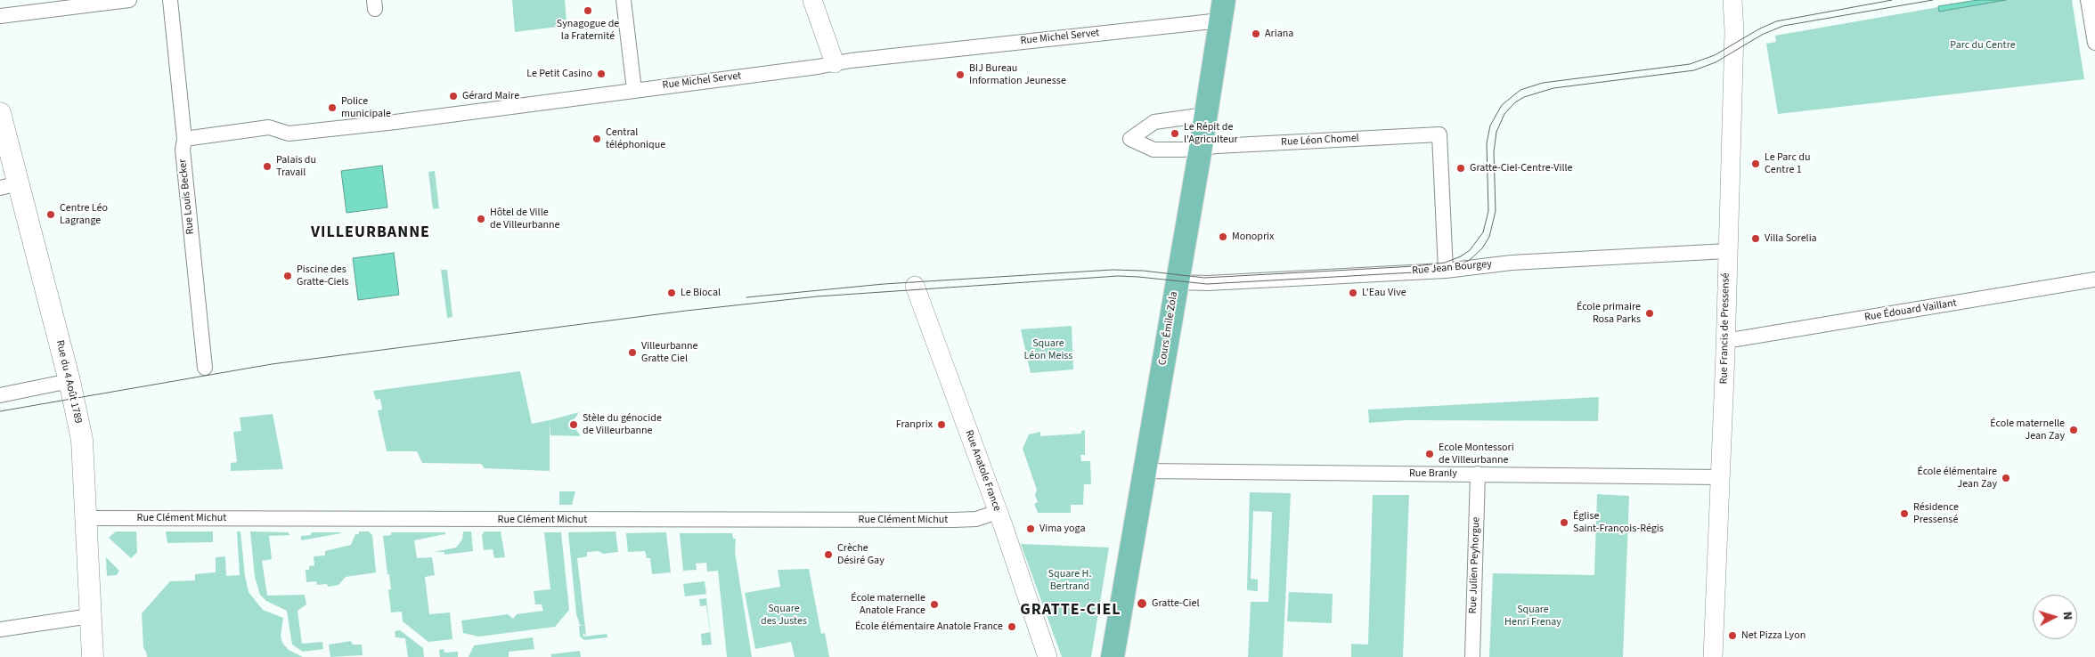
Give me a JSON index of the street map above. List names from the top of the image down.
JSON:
{
  "streets": {
    "main road": ["Cours Émile Zola", "Rue du 4 Août 1789"],
    "street": [
      "Rue Michel Servet",
      "Rue Léon Chomel",
      "Rue Louis Becker",
      "Rue Jean Bourgey",
      "Rue Édouard Vaillant",
      "Rue Francis de Pressensé",
      "Rue Anatole France",
      "Rue Branly",
      "Rue Clément Michut",
      "Rue Julien Peyhorgue"
    ]
  },
  "crossings": [
    ["Rue Michel Servet", "Rue Louis Becker"],
    ["Rue Michel Servet", "Cours Émile Zola"],
    ["Rue Léon Chomel", "Rue Jean Bourgey"],
    ["Rue Léon Chomel", "Cours Émile Zola"],
    ["Rue Jean Bourgey", "Cours Émile Zola"],
    ["Rue Jean Bourgey", "Rue Francis de Pressensé"],
    ["Rue Édouard Vaillant", "Rue Francis de Pressensé"],
    ["Cours Émile Zola", "Rue Branly"],
    ["Rue Francis de Pressensé", "Rue Branly"],
    ["Rue du 4 Août 1789", "Rue Clément Michut"],
    ["Rue Anatole France", "Rue Clément Michut"],
    ["Rue Branly", "Rue Julien Peyhorgue"]
  ],
  "districts": ["VILLEURBANNE", "GRATTE-CIEL"],
  "parks": [
    "Parc du Centre",
    "Square Léon Meiss",
    "Square H. Bertrand",
    "Square des Justes",
    "Square Henri Frenay"
  ],
  "places": [
    "Synagogue de la Fraternité",
    "Ariana",
    "Le Petit Casino",
    "BIJ Bureau Information Jeunesse",
    "Gérard Maire",
    "Police municipale",
    "Le Répit de l'Agriculteur",
    "Central téléphonique",
    "Le Parc du Centre 1",
    "Palais du Travail",
    "Gratte-Ciel-Centre-Ville",
    "Centre Léo Lagrange",
    "Hôtel de Ville de Villeurbanne",
    "Monoprix",
    "Villa Sorelia",
    "Piscine des Gratte-Ciels",
    "Le Biocal",
    "L'Eau Vive",
    "École primaire Rosa Parks",
    "Villeurbanne Gratte Ciel",
    "Stèle du génocide de Villeurbanne",
    "Franprix",
    "École maternelle Jean Zay",
    "Ecole Montessori de Villeurbanne",
    "École élémentaire Jean Zay",
    "Résidence Pressensé",
    "Église Saint-François-Régis",
    "Vima yoga",
    "Crèche Désiré Gay",
    "Gratte-Ciel",
    "École maternelle Anatole France",
    "École élémentaire Anatole France",
    "Net Pizza Lyon"
  ],
  "north": "right"
}
